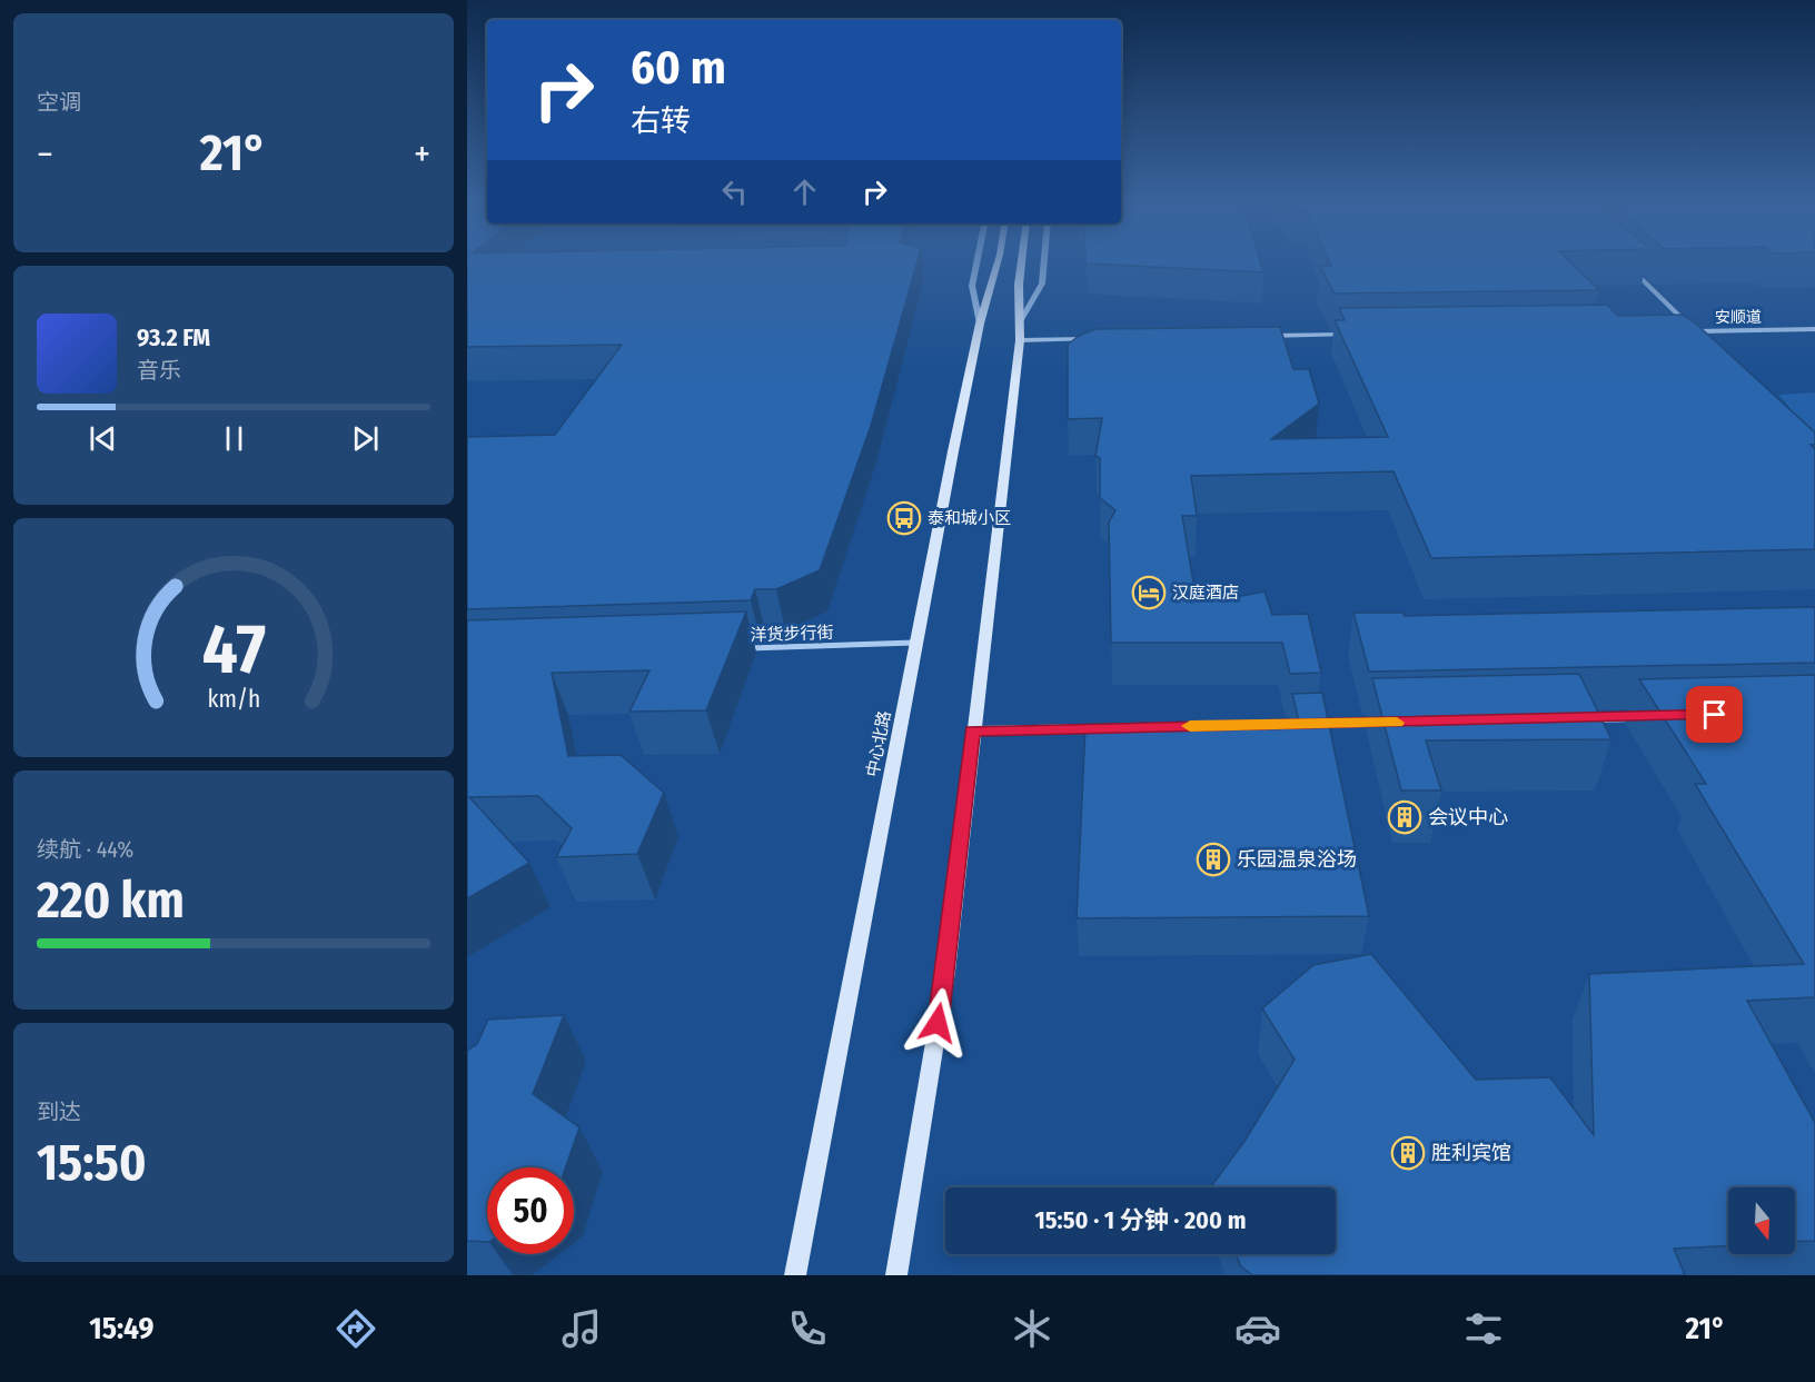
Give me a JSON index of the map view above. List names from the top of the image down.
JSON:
{
  "streets": {
    "main road": ["中心北路"],
    "street": ["安顺道", "洋货步行街"]
  },
  "crossings": [
    ["洋货步行街", "中心北路"]
  ],
  "places": {
    "bus stop": ["泰和城小区"],
    "hotel": ["汉庭酒店"],
    "building": ["会议中心", "乐园温泉浴场", "胜利宾馆"]
  },
  "north": "bottom",
  "page": {
    "tile": [
      "空调",
      ["续航 · 44%", "220 km"],
      ["到达", "15:50"]
    ],
    "turn": ["60 m", "右转"],
    "heat": ["−", "21°", "+"],
    "song": ["93.2 FM", "音乐"],
    "limit": "50",
    "trip": "15:50 · 1 分钟 · 200 m",
    "tabs": ["15:49", "21°"],
    "gauge": ["47", "km/h"]
  }
}
